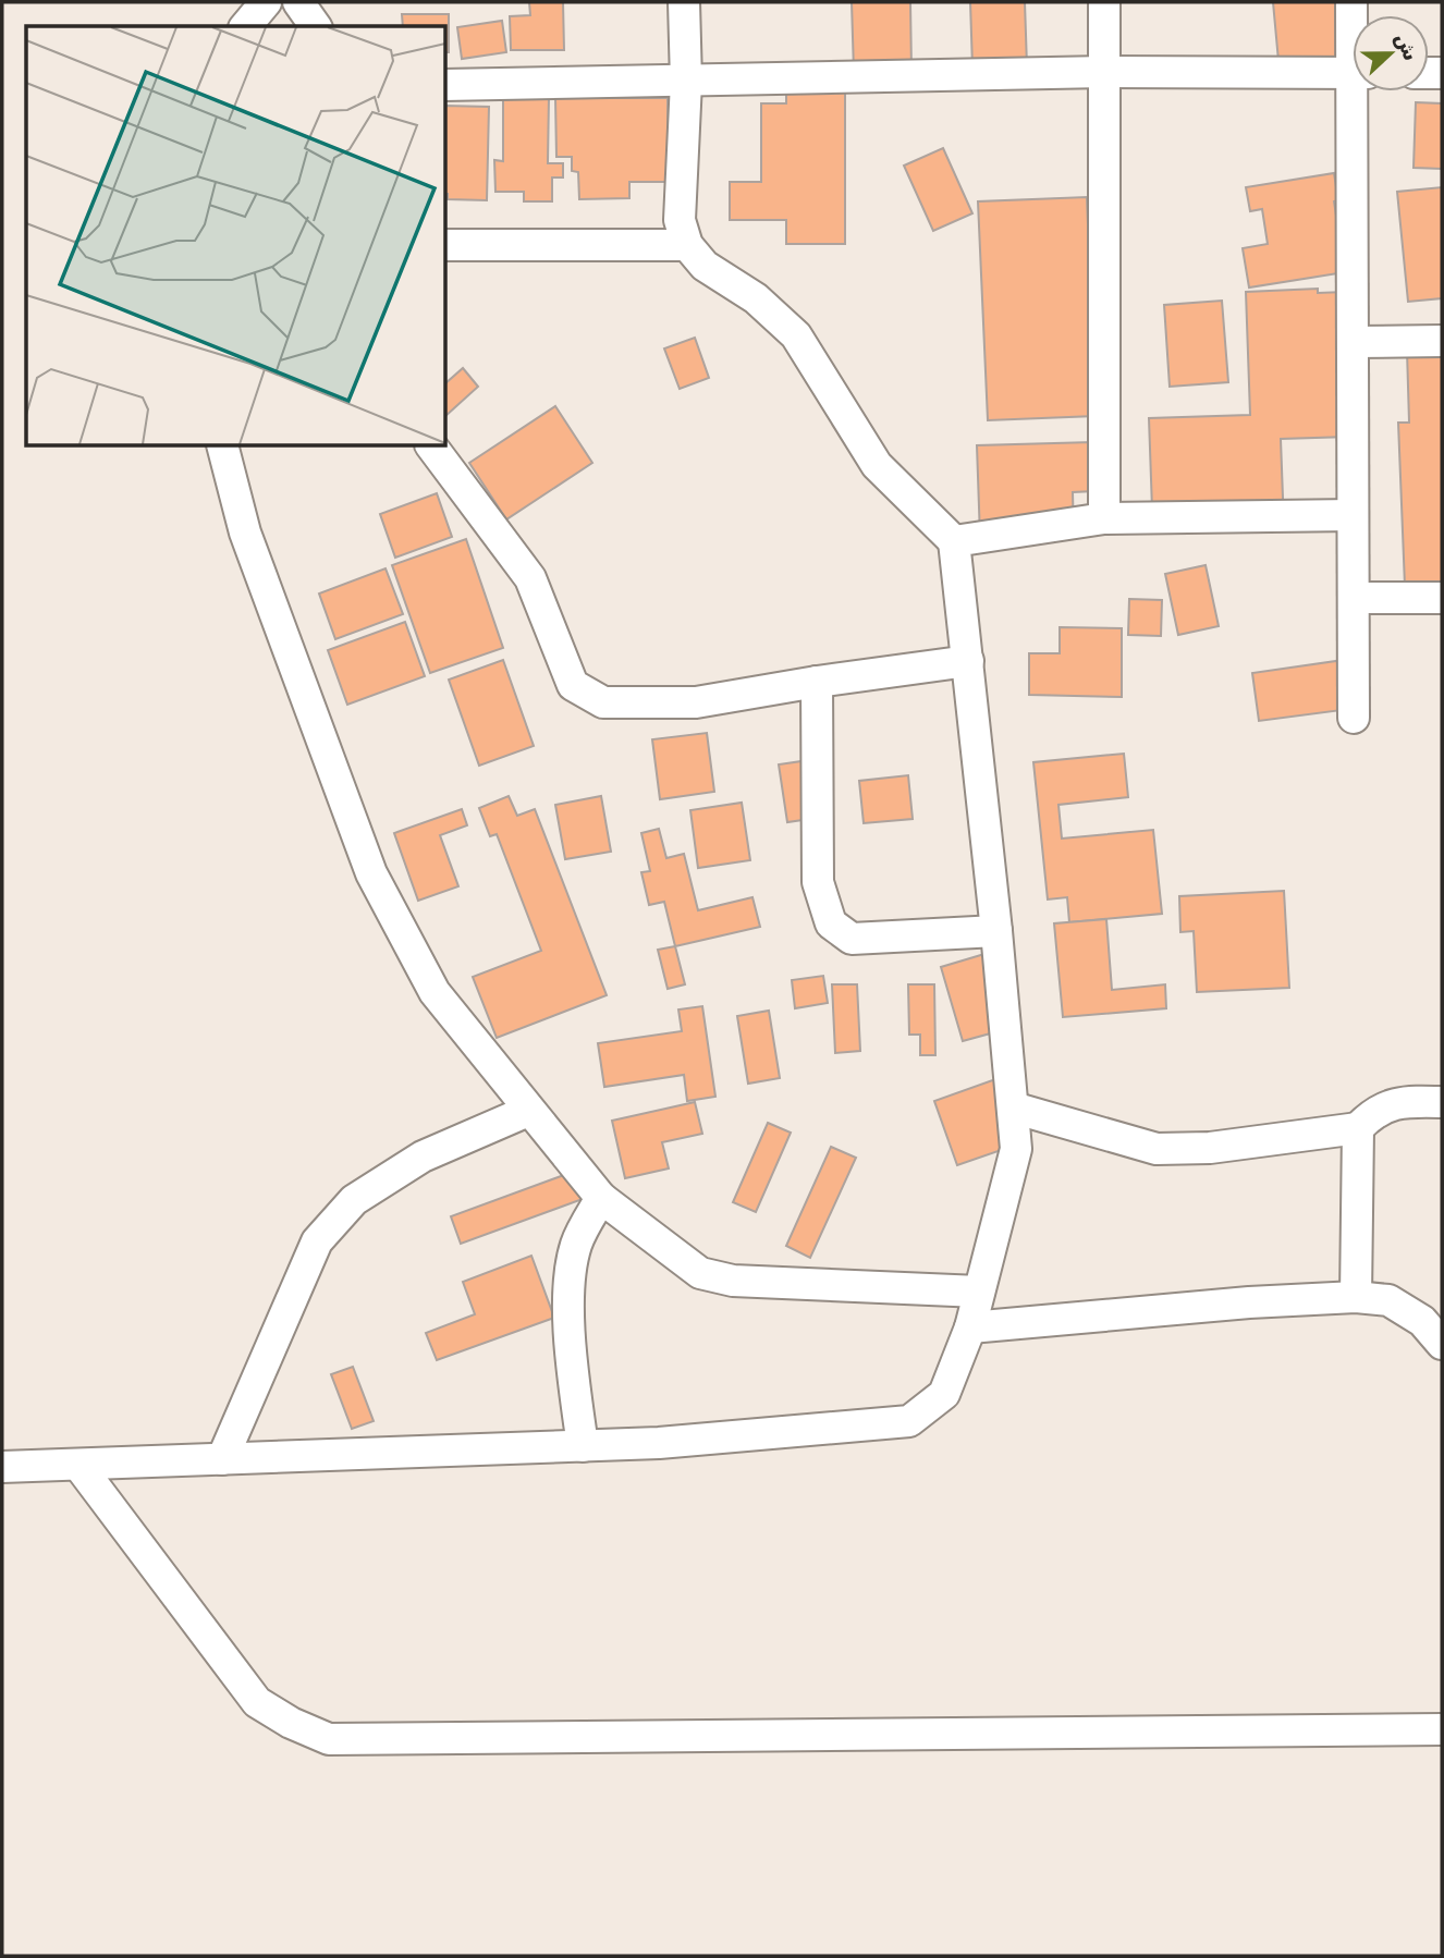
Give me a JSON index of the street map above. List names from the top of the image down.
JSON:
{
  "north": "right"
}
